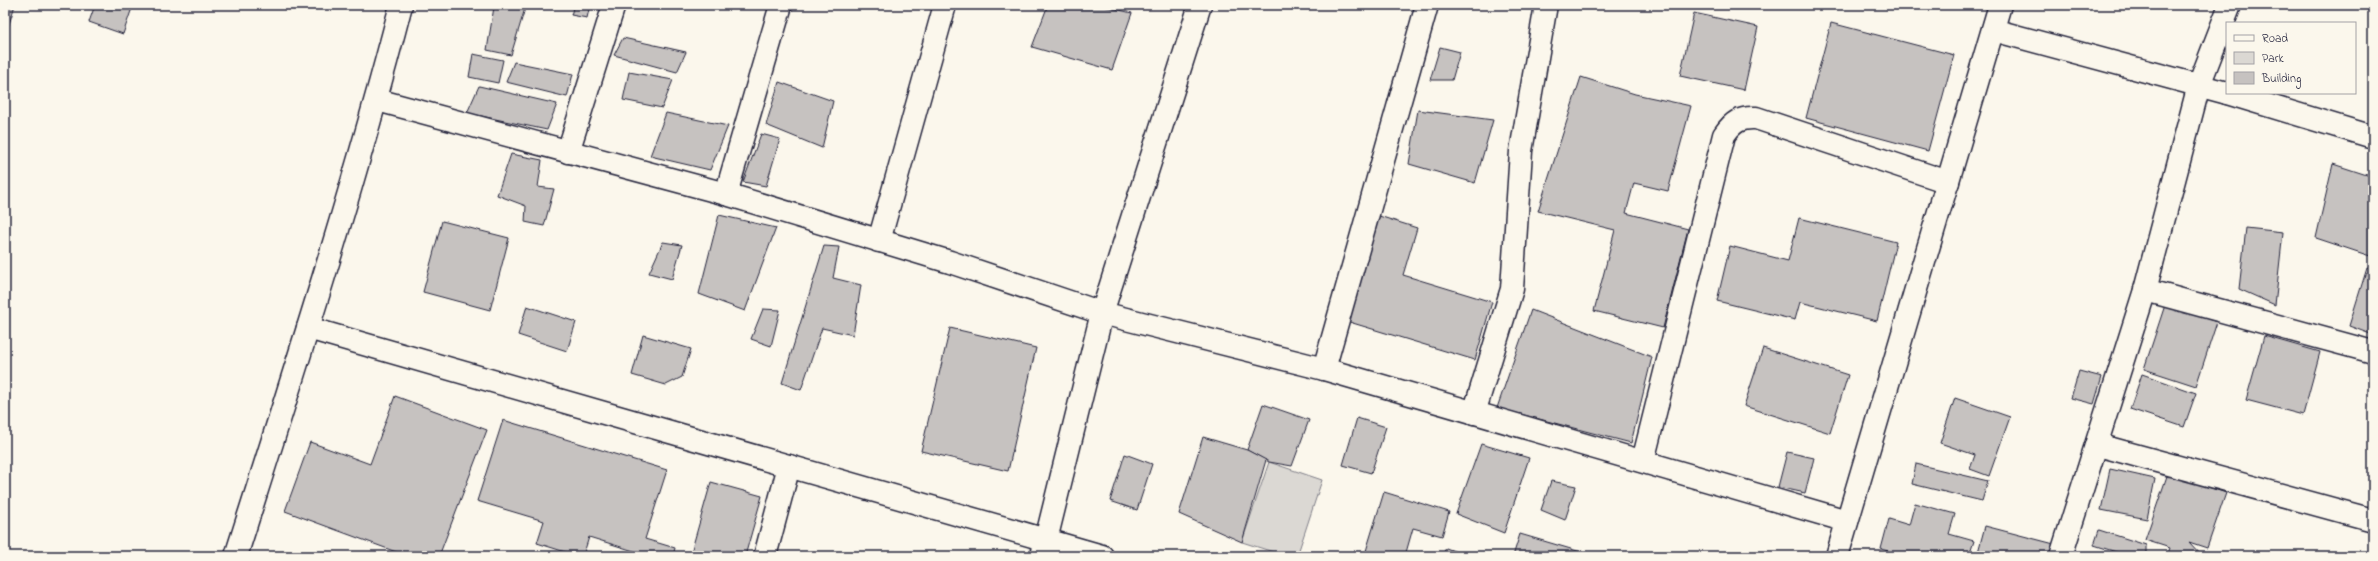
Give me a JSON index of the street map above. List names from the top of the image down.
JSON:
{
  "legend": ["Road", "Park", "Building"]
}
